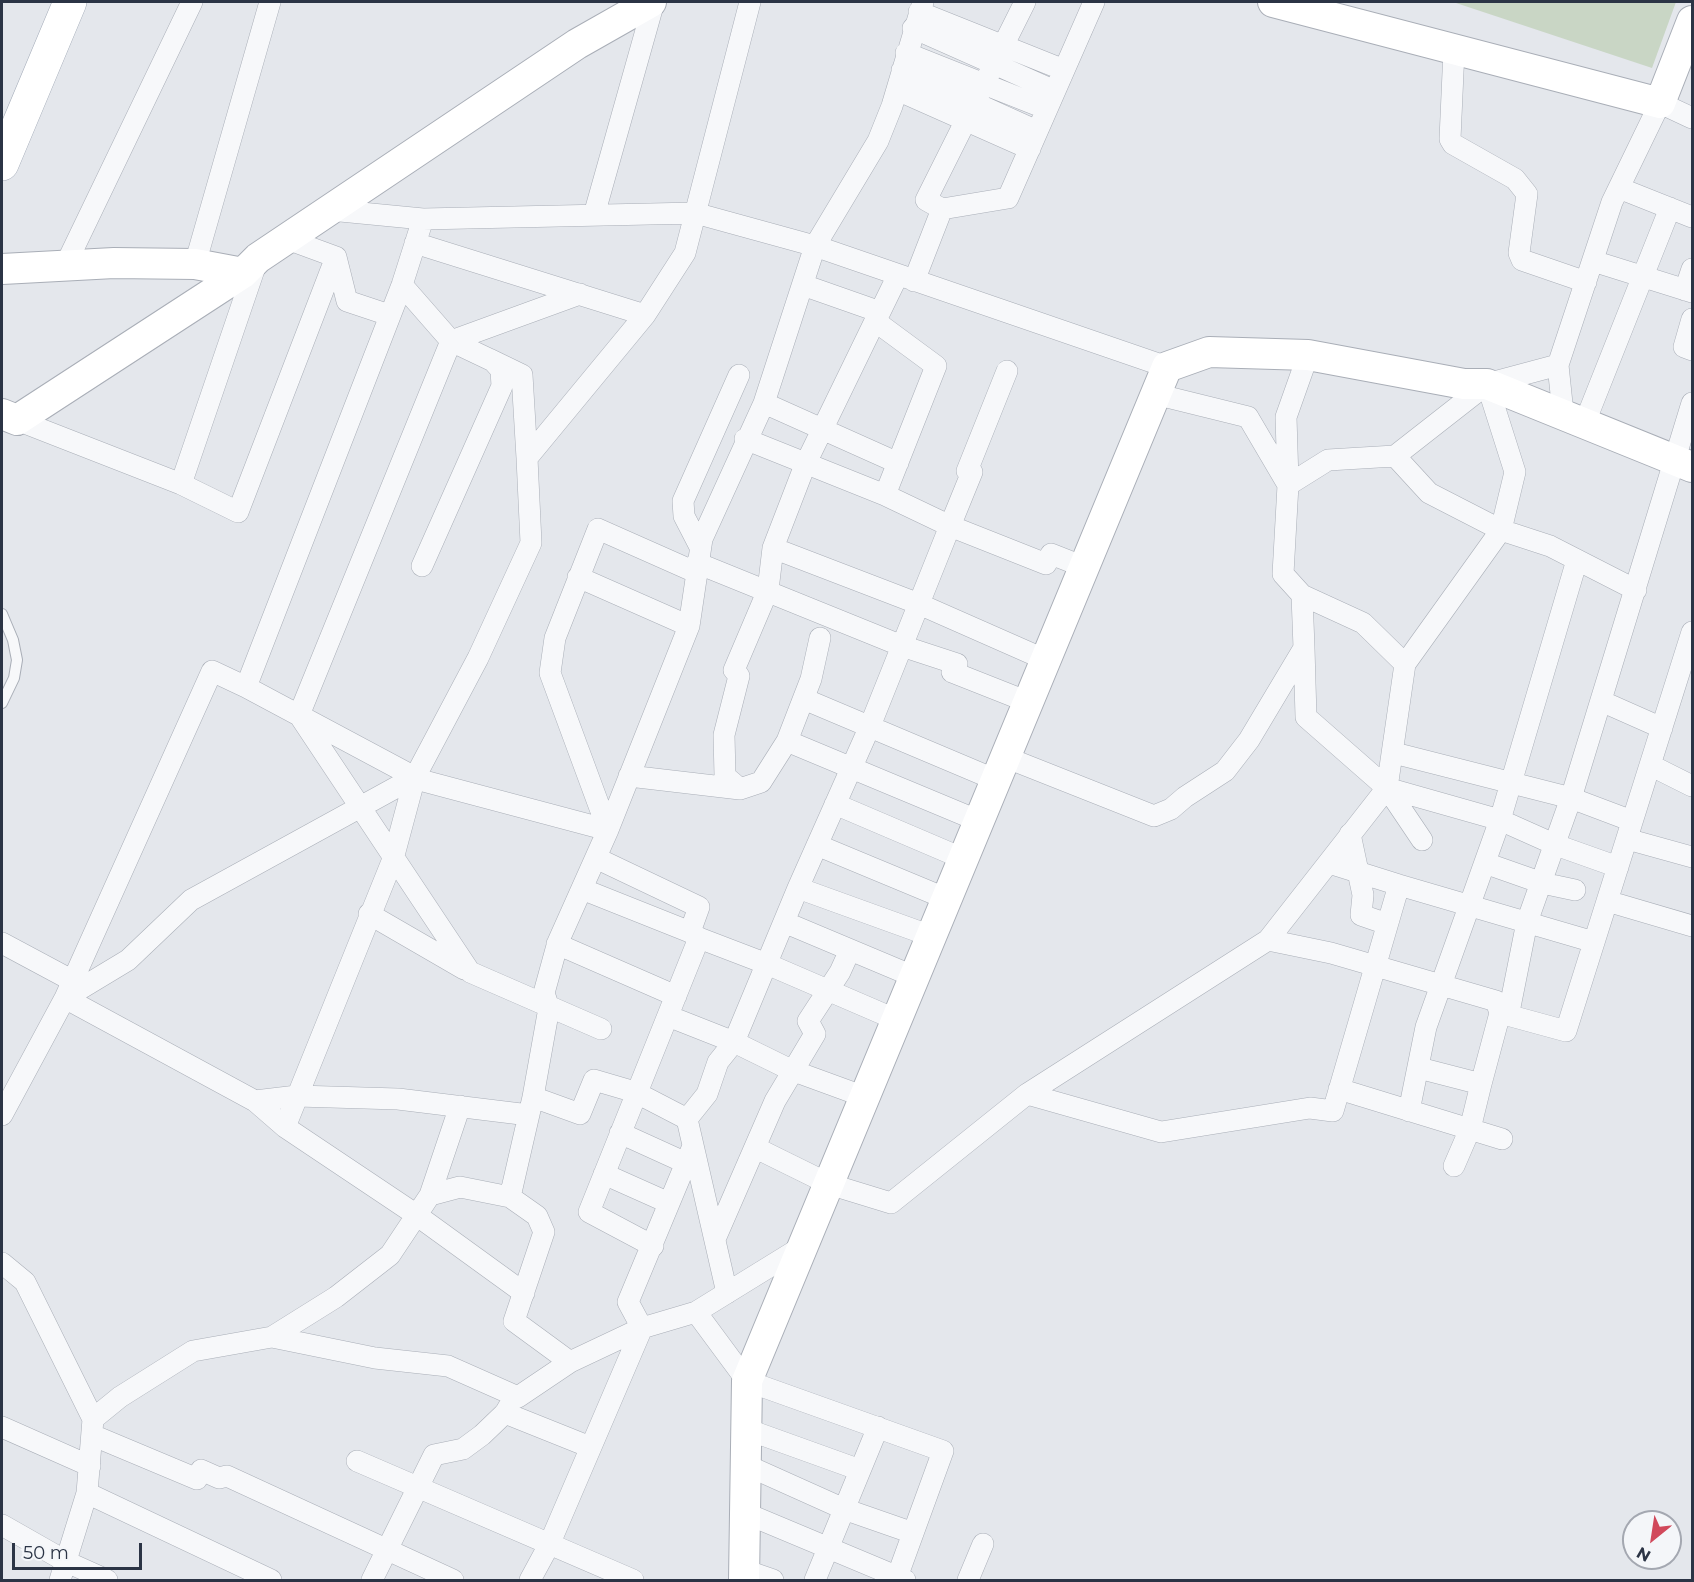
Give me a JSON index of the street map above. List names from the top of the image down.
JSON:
{
  "scale_bar": "50 m",
  "north": "bottom left"
}
